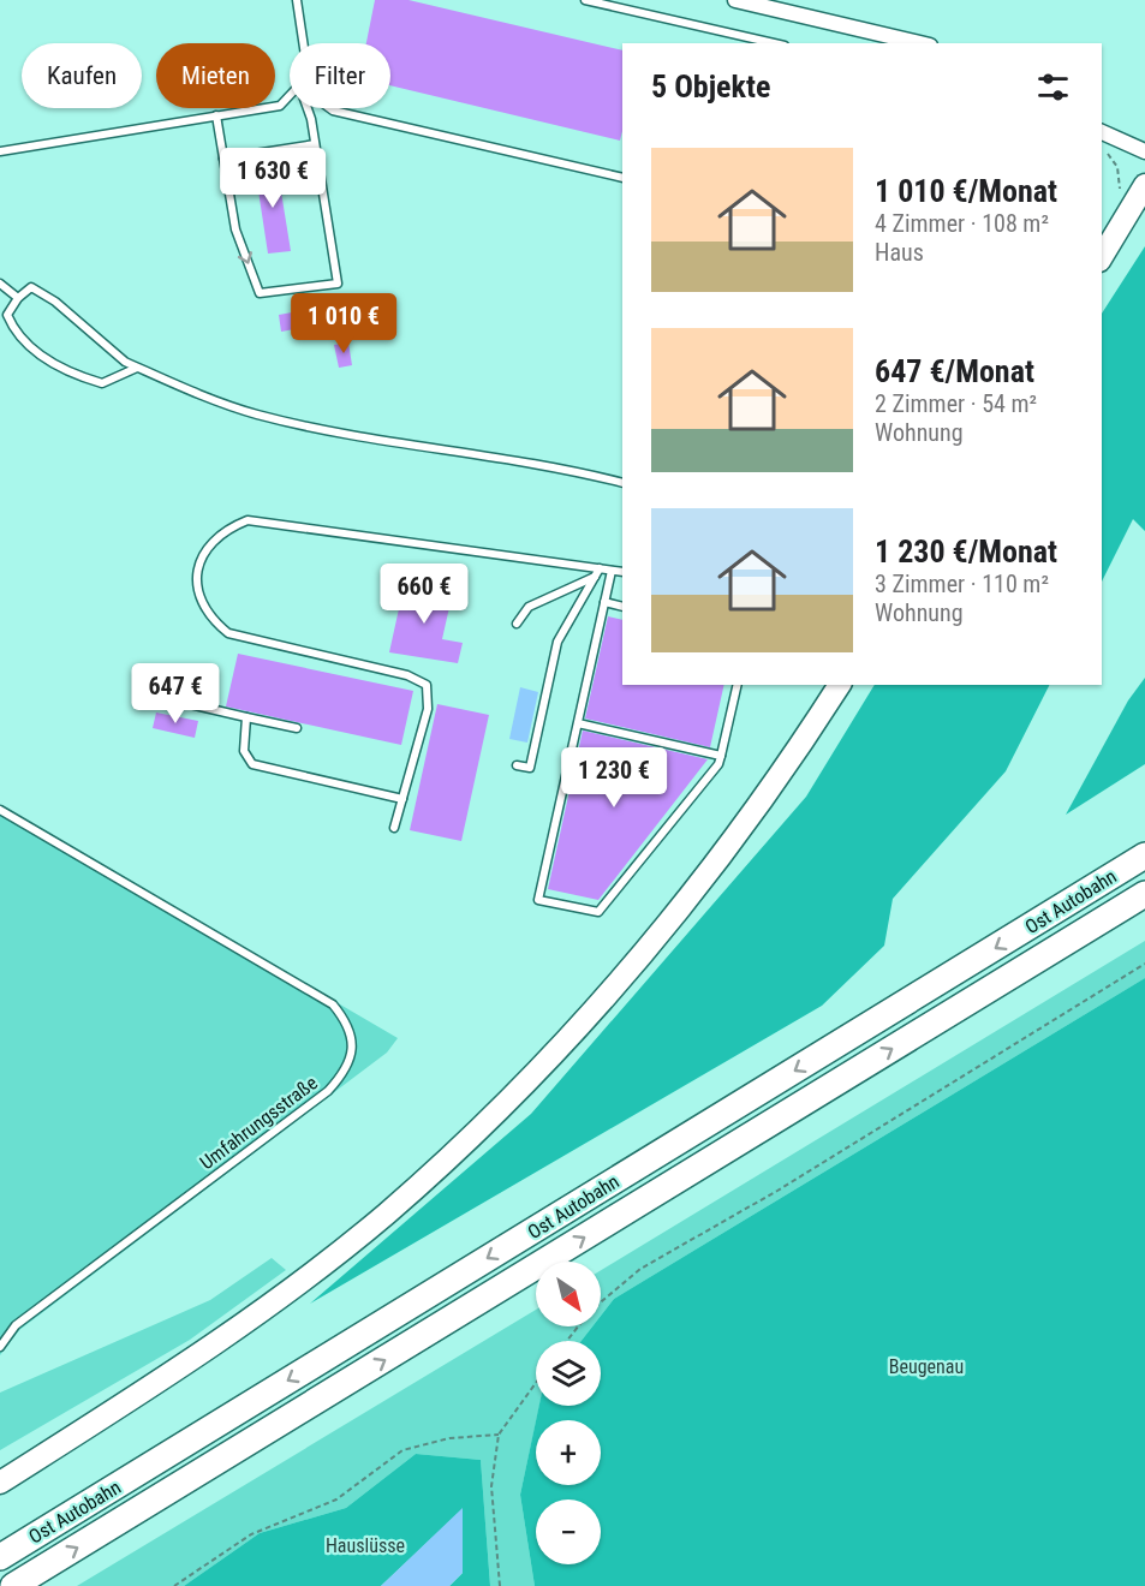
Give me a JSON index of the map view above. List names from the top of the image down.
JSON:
{
  "streets": {
    "highway": ["Ost Autobahn"],
    "lane": ["Umfahrungsstraße"]
  },
  "parks": ["Beugenau", "Hauslüsse"],
  "north": "bottom right",
  "page": {
    "chip": ["Kaufen", "Mieten", "Filter"],
    "heading": "5 Objekte",
    "list": [
      {
        "name": "1 010 €/Monat",
        "note": "4 Zimmer · 108 m² · Haus"
      },
      {
        "name": "647 €/Monat",
        "note": "2 Zimmer · 54 m² · Wohnung"
      },
      {
        "name": "1 230 €/Monat",
        "note": "3 Zimmer · 110 m² · Wohnung"
      }
    ],
    "price": [
      "1 630 €",
      "1 010 €",
      "660 €",
      "647 €",
      "1 230 €"
    ],
    "map_buttons": ["+", "−"]
  }
}
